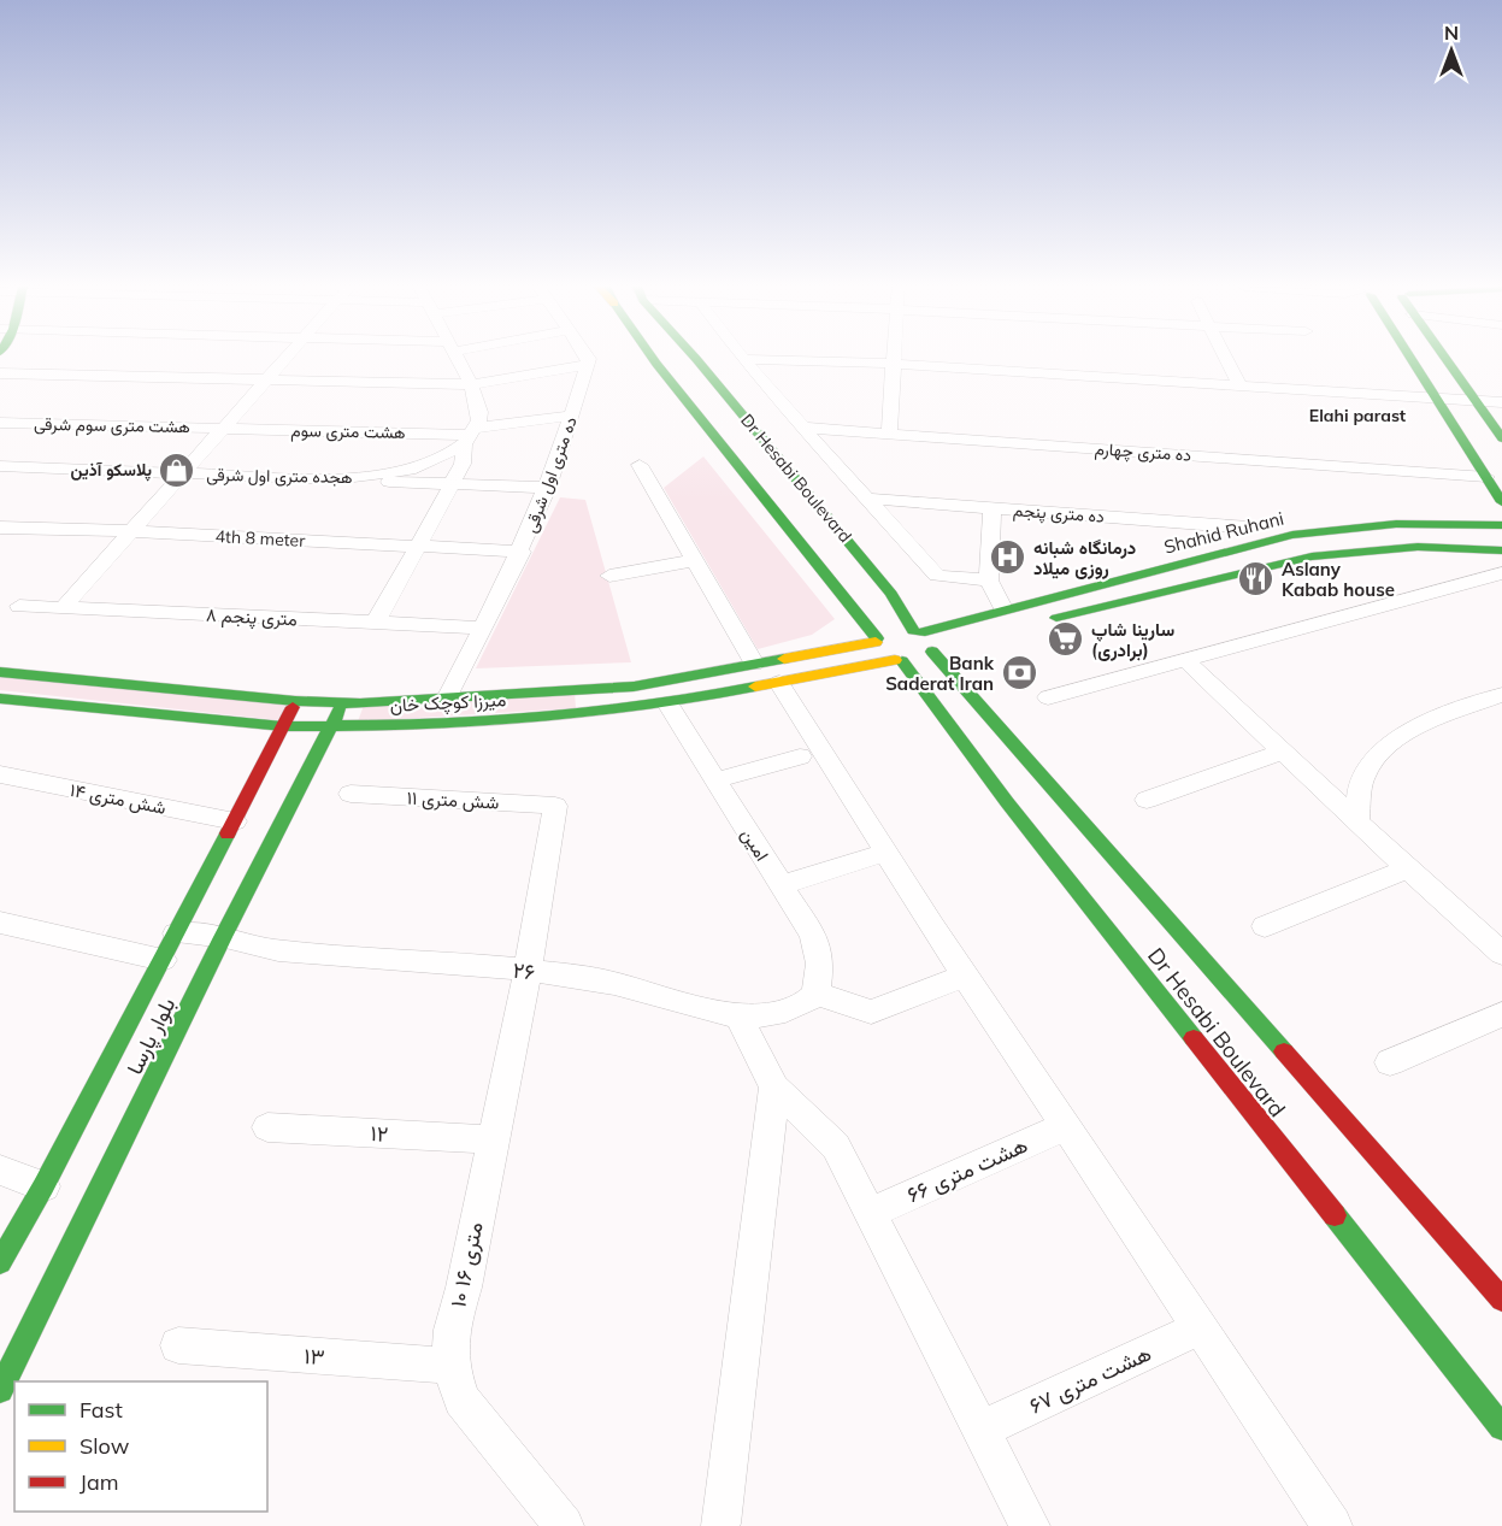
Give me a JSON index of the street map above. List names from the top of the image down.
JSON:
{
  "streets": {
    "main road": [
      "Dr Hesabi Boulevard",
      "Shahid Ruhani",
      "میرزا کوچک خان",
      "بلوار پارسا"
    ],
    "street": [
      "هشت متری سوم شرقی",
      "هشت متری سوم",
      "ده متری چهارم",
      "ده متری اول شرقی",
      "هجده متری اول شرقی",
      "ده متری پنجم",
      "4th 8 meter",
      "۸ متری پنجم",
      "شش متری ۱۴",
      "شش متری ۱۱",
      "امین",
      "۲۶",
      "۱۲",
      "هشت متری ۶۶",
      "۱۰ متری ۱۶",
      "۱۳",
      "هشت متری ۶۷"
    ]
  },
  "crossings": [
    ["هشت متری سوم شرقی", "هشت متری سوم"],
    ["هشت متری سوم", "هجده متری اول شرقی"],
    ["ده متری اول شرقی", "4th 8 meter"],
    ["ده متری اول شرقی", "۸ متری پنجم"],
    ["ده متری اول شرقی", "میرزا کوچک خان"],
    ["Dr Hesabi Boulevard", "Shahid Ruhani"],
    ["Dr Hesabi Boulevard", "میرزا کوچک خان"],
    ["Shahid Ruhani", "میرزا کوچک خان"],
    ["میرزا کوچک خان", "امین"],
    ["میرزا کوچک خان", "بلوار پارسا"],
    ["شش متری ۱۴", "بلوار پارسا"],
    ["شش متری ۱۱", "۱۰ متری ۱۶"],
    ["امین", "۲۶"],
    ["۲۶", "بلوار پارسا"],
    ["۲۶", "۱۰ متری ۱۶"],
    ["۱۲", "۱۰ متری ۱۶"],
    ["۱۰ متری ۱۶", "۱۳"]
  ],
  "districts": ["Elahi parast"],
  "places": {
    "shop": ["پلاسکو آذین"],
    "hospital": ["درمانگاه شبانه روزی میلاد"],
    "restaurant": ["Aslany Kabab house"],
    "supermarket": ["سارینا شاپ (برادری)"],
    "bank": ["Bank Saderat Iran"]
  },
  "legend": ["Fast", "Slow", "Jam"],
  "north": "top"
}
